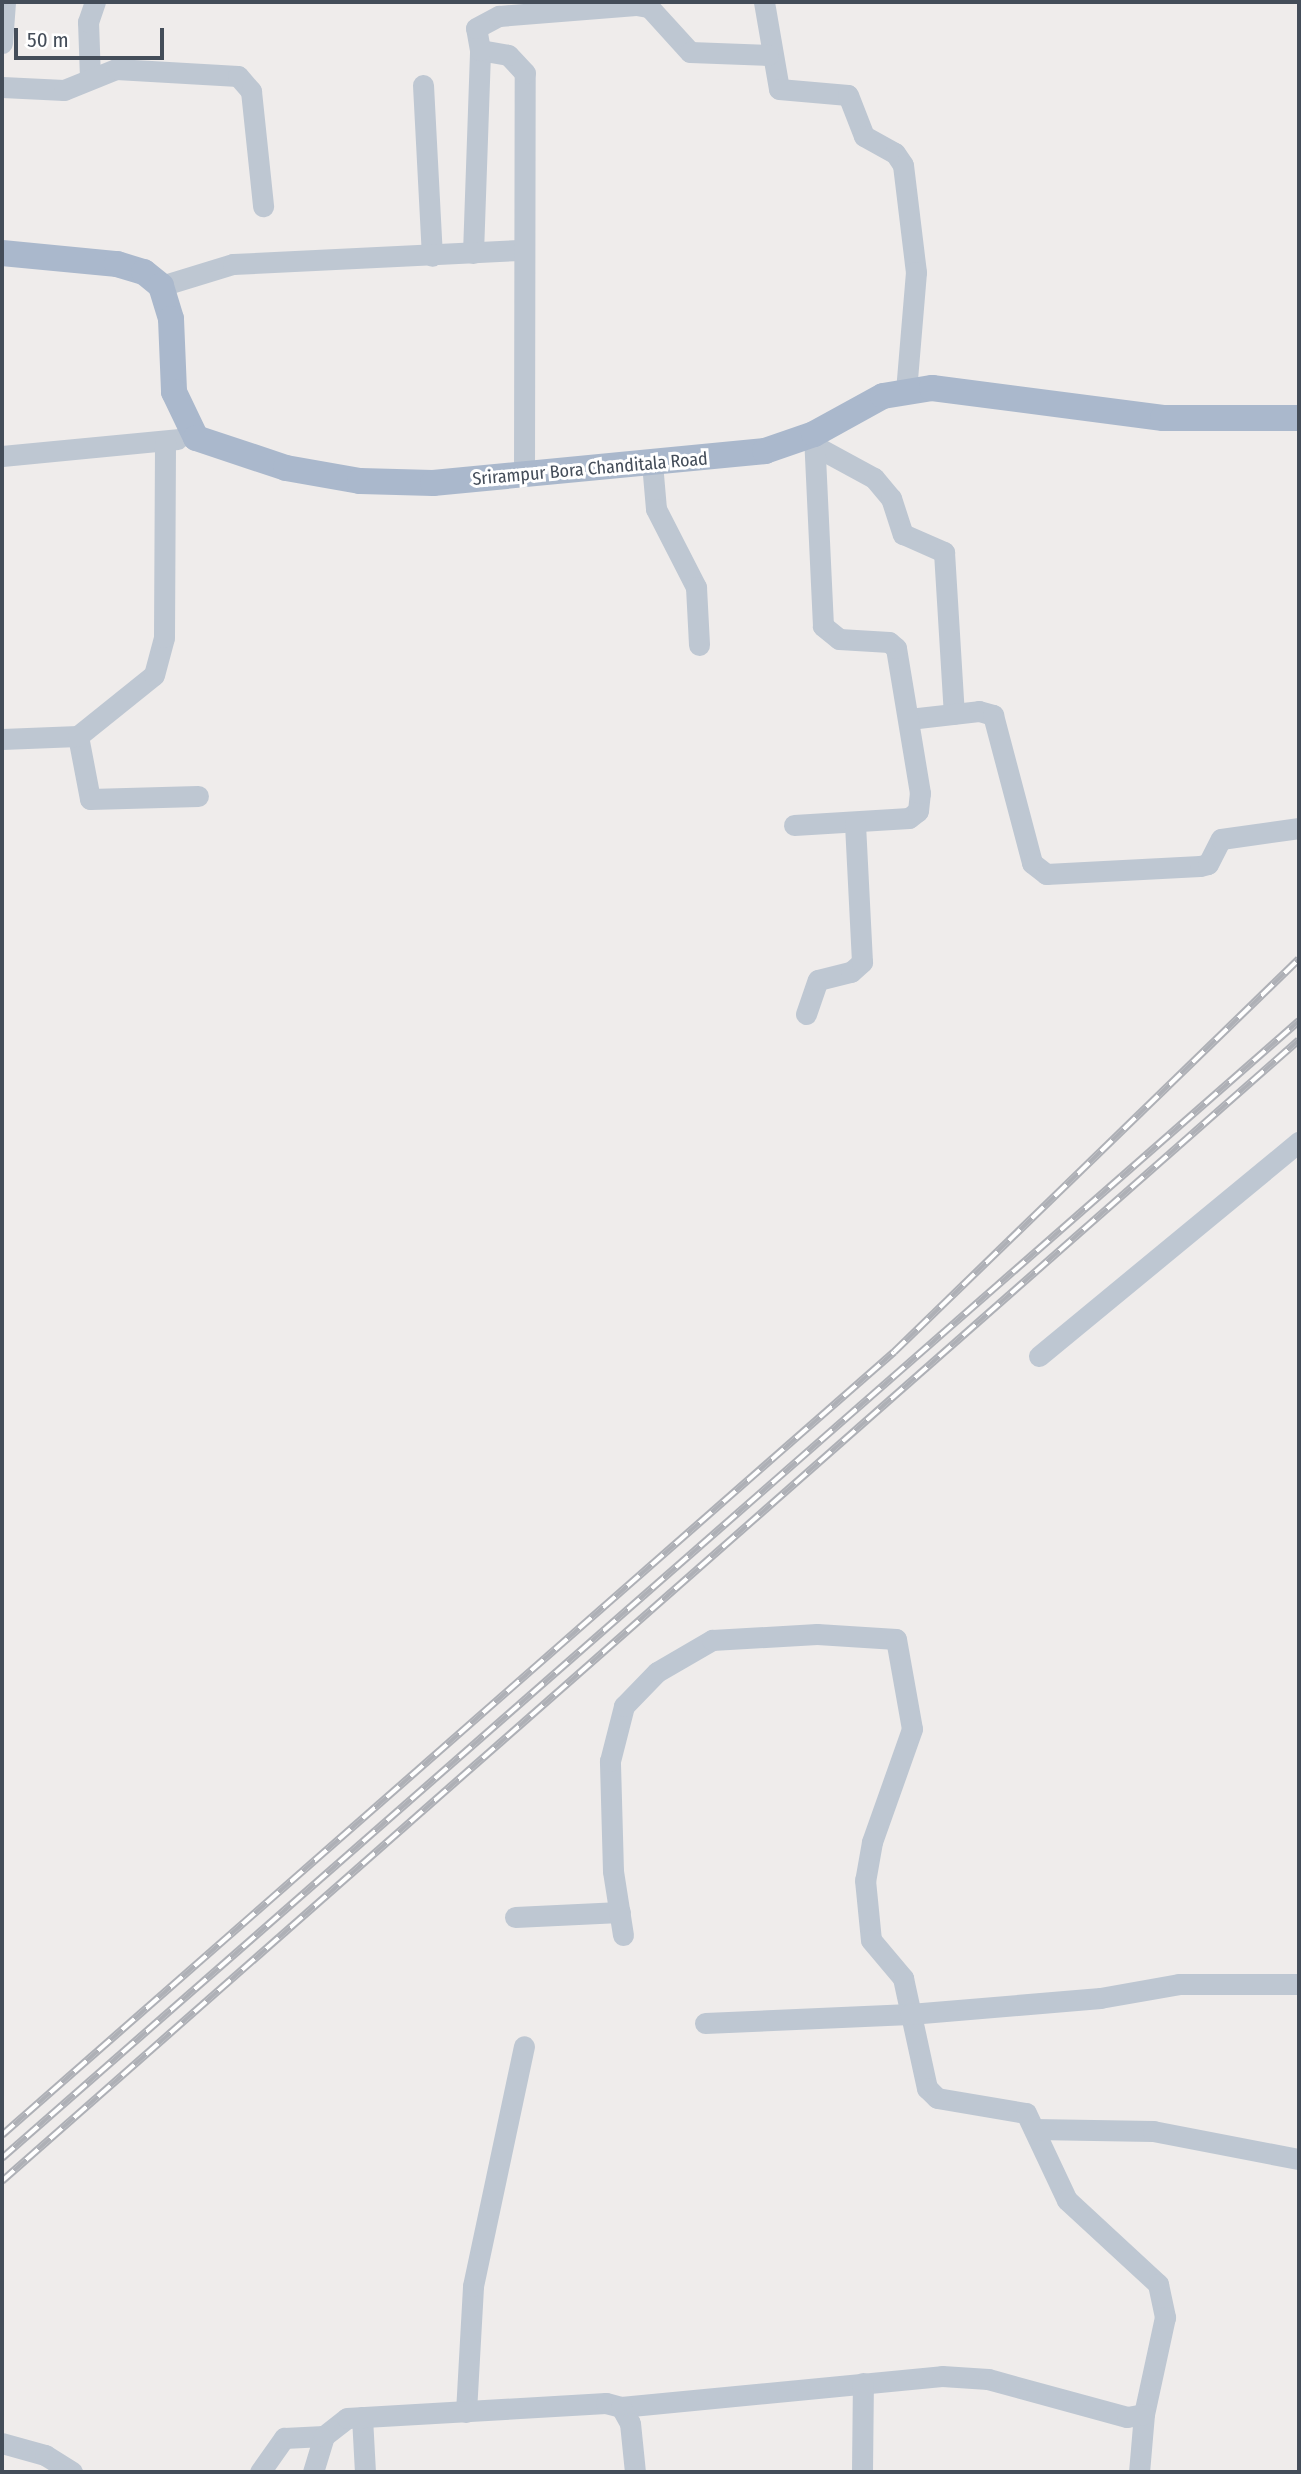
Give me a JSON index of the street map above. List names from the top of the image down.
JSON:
{
  "streets": {
    "main road": ["Srirampur Bora Chanditala Road"]
  },
  "scale_bar": "50 m"
}
